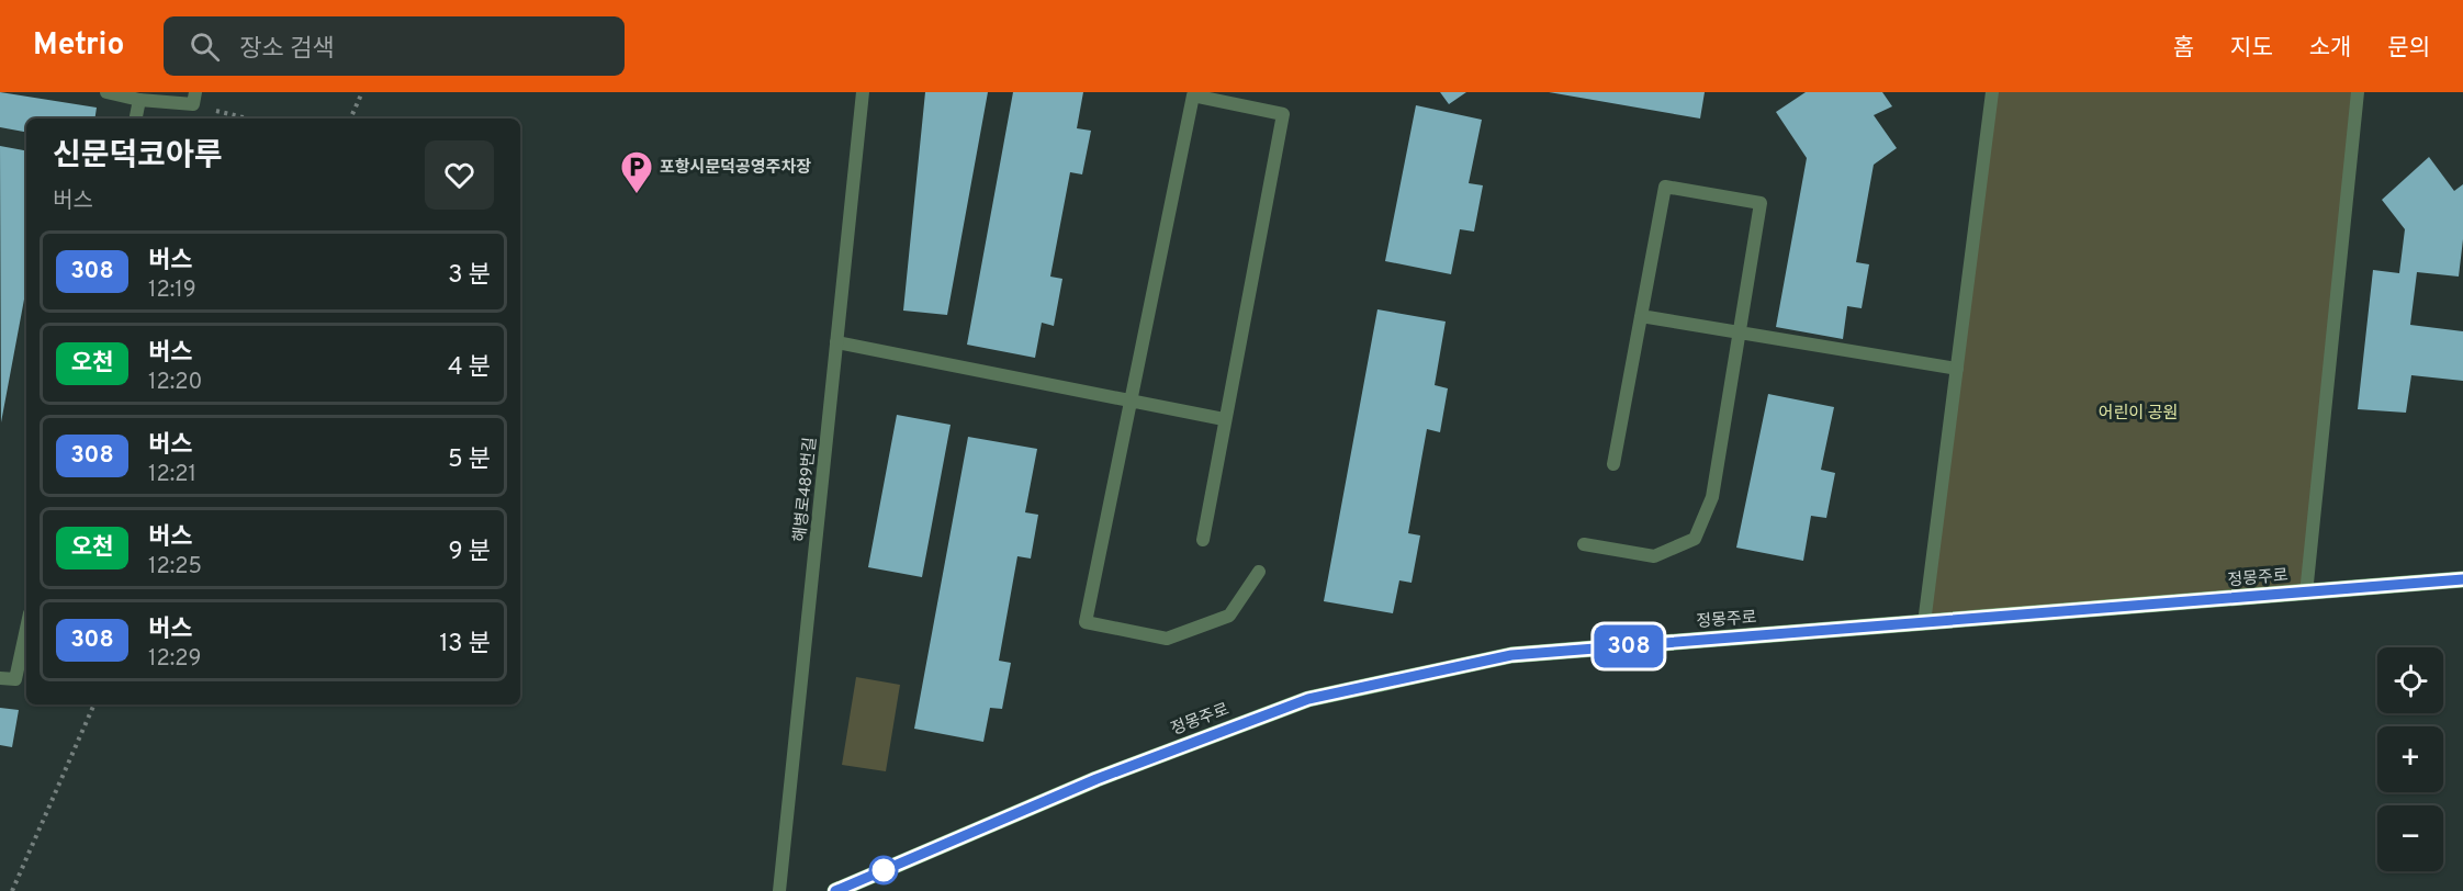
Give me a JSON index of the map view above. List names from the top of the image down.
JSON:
{
  "streets": {
    "main road": ["정몽주로"],
    "street": ["해병로489번길"]
  },
  "parks": ["어린이 공원"],
  "places": {
    "parking": ["포항시문덕공영주차장"]
  },
  "lines": ["bus line 308"],
  "page": {
    "header": "Metrio",
    "search": "장소 검색",
    "nav": [
      "홈",
      "지도",
      "소개",
      "문의"
    ],
    "on_map": "308",
    "heading": ["신문덕코아루", "버스"],
    "list": [
      {
        "mark": "308",
        "name": "버스",
        "note": "12:19",
        "value": "3 분"
      },
      {
        "mark": "오천",
        "name": "버스",
        "note": "12:20",
        "value": "4 분"
      },
      {
        "mark": "308",
        "name": "버스",
        "note": "12:21",
        "value": "5 분"
      },
      {
        "mark": "오천",
        "name": "버스",
        "note": "12:25",
        "value": "9 분"
      },
      {
        "mark": "308",
        "name": "버스",
        "note": "12:29",
        "value": "13 분"
      }
    ],
    "map_buttons": ["+", "−"]
  }
}
